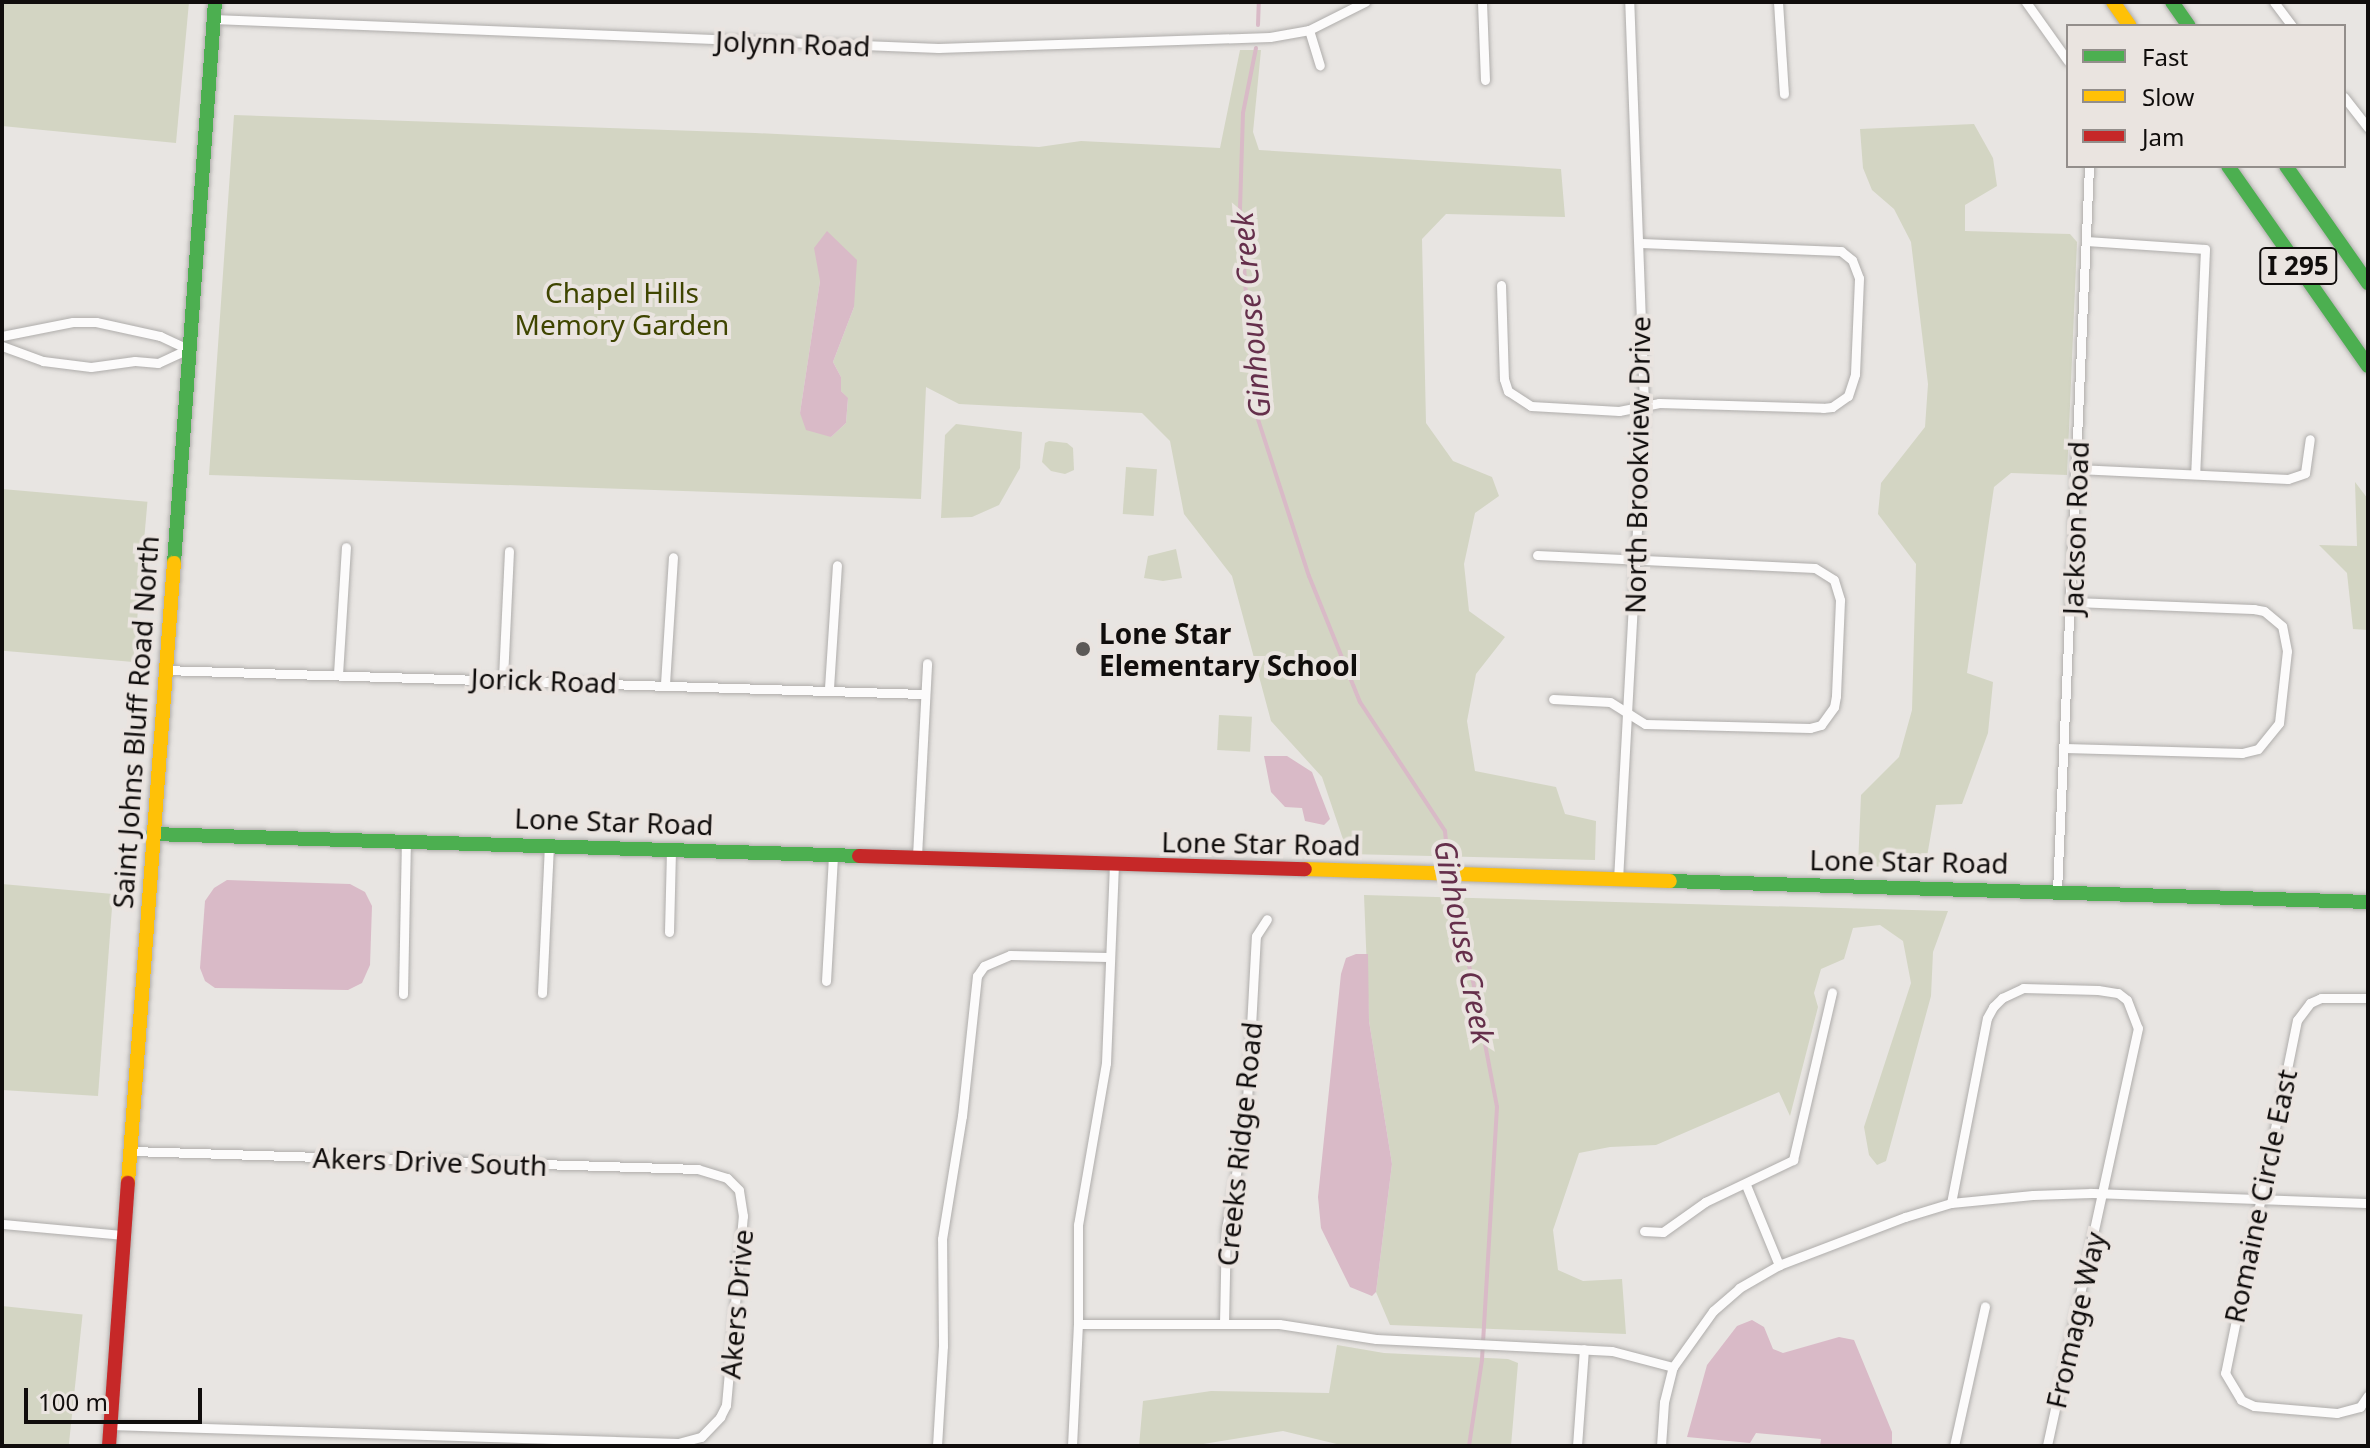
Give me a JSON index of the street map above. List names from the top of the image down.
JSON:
{
  "streets": {
    "main road": ["I 295", "Saint Johns Bluff Road North", "Lone Star Road"],
    "street": [
      "Jolynn Road",
      "North Brookview Drive",
      "Jackson Road",
      "Jorick Road",
      "Creeks Ridge Road",
      "Akers Drive South",
      "Romaine Circle East",
      "Akers Drive",
      "Fromage Way"
    ]
  },
  "crossings": [
    ["Jolynn Road", "Saint Johns Bluff Road North"],
    ["North Brookview Drive", "Lone Star Road"],
    ["Jackson Road", "Lone Star Road"],
    ["Jorick Road", "Saint Johns Bluff Road North"],
    ["Saint Johns Bluff Road North", "Lone Star Road"],
    ["Saint Johns Bluff Road North", "Akers Drive South"],
    ["Saint Johns Bluff Road North", "Akers Drive"],
    ["Akers Drive South", "Akers Drive"]
  ],
  "water": ["Ginhouse Creek"],
  "parks": ["Chapel Hills Memory Garden"],
  "places": ["Lone Star Elementary School"],
  "legend": ["Fast", "Slow", "Jam"],
  "scale_bar": "100 m"
}
